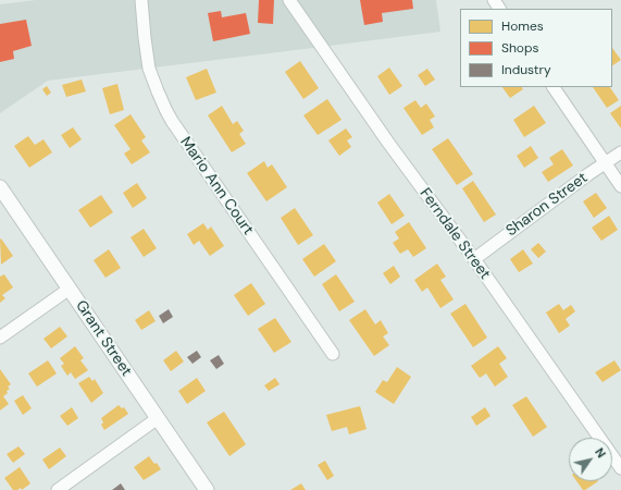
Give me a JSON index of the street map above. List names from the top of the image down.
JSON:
{
  "streets": {
    "street": [
      "Mario Ann Court",
      "Sharon Street",
      "Ferndale Street",
      "Grant Street"
    ]
  },
  "crossings": [
    ["Sharon Street", "Ferndale Street"]
  ],
  "legend": ["Homes", "Shops", "Industry"],
  "north": "top right"
}
